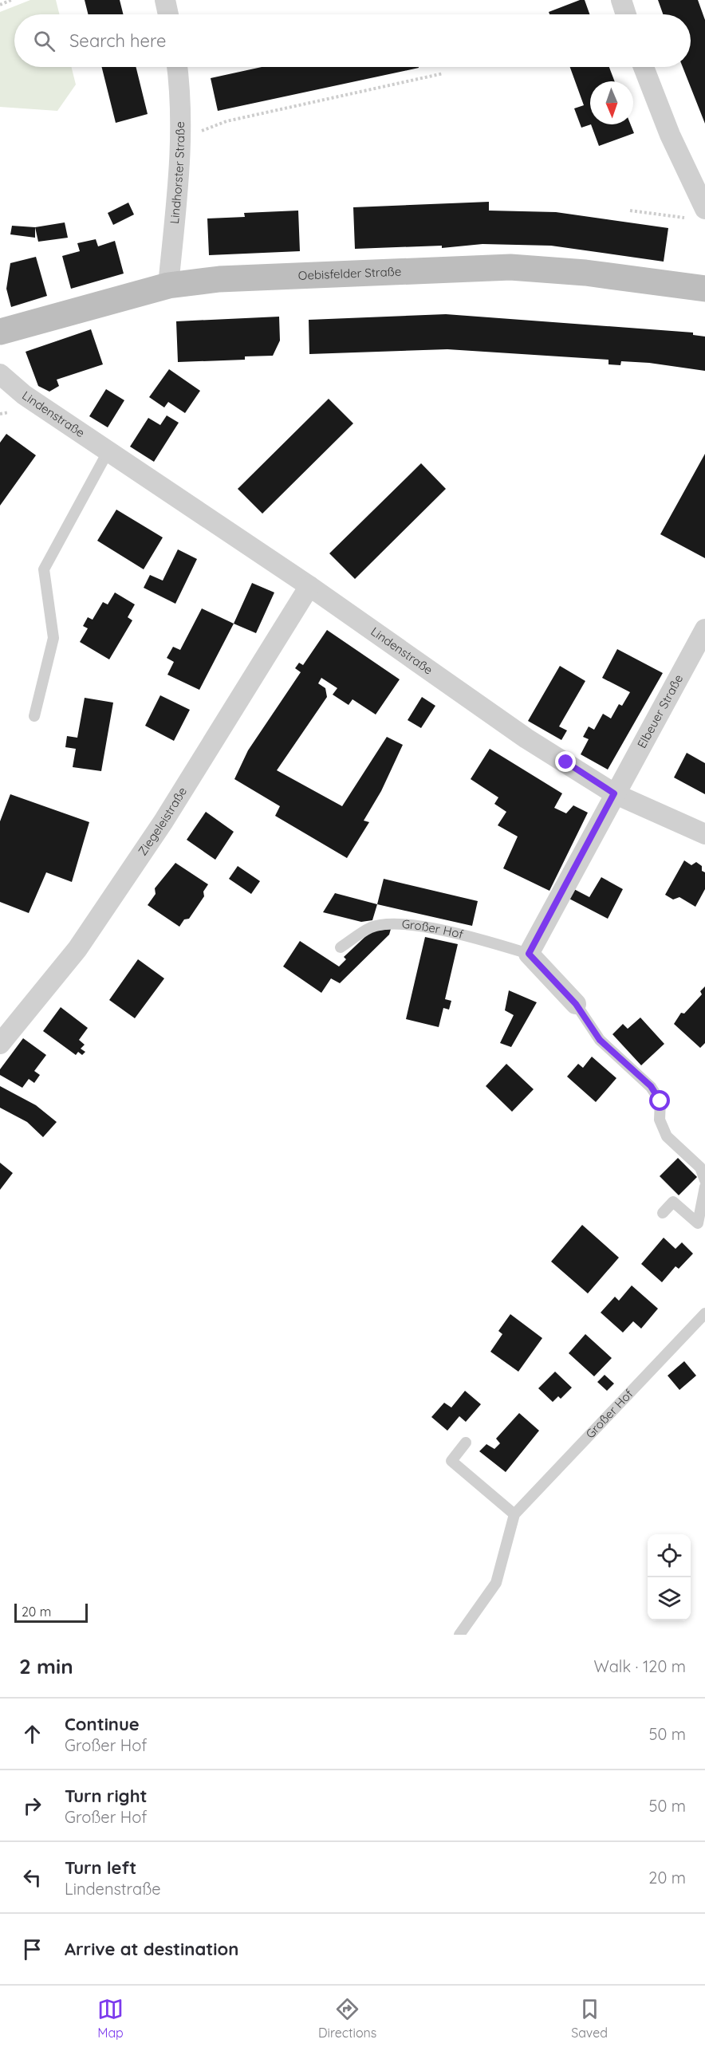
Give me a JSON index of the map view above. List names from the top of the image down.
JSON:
{
  "streets": {
    "street": [
      "Lindhorster Straße",
      "Oebisfelder Straße",
      "Lindenstraße",
      "Elbeuer Straße",
      "Ziegeleistraße",
      "Großer Hof"
    ]
  },
  "crossings": [
    ["Lindhorster Straße", "Oebisfelder Straße"],
    ["Lindenstraße", "Elbeuer Straße"],
    ["Lindenstraße", "Ziegeleistraße"]
  ],
  "scale_bar": "20 m",
  "north": "bottom",
  "page": {
    "search": "Search here",
    "scale": "20 m",
    "heading": ["2 min", "Walk · 120 m"],
    "list": [
      ["Continue", "Großer Hof", "50 m"],
      ["Turn right", "Großer Hof", "50 m"],
      ["Turn left", "Lindenstraße", "20 m"],
      "Arrive at destination"
    ],
    "nav": ["Map", "Directions", "Saved"]
  }
}
